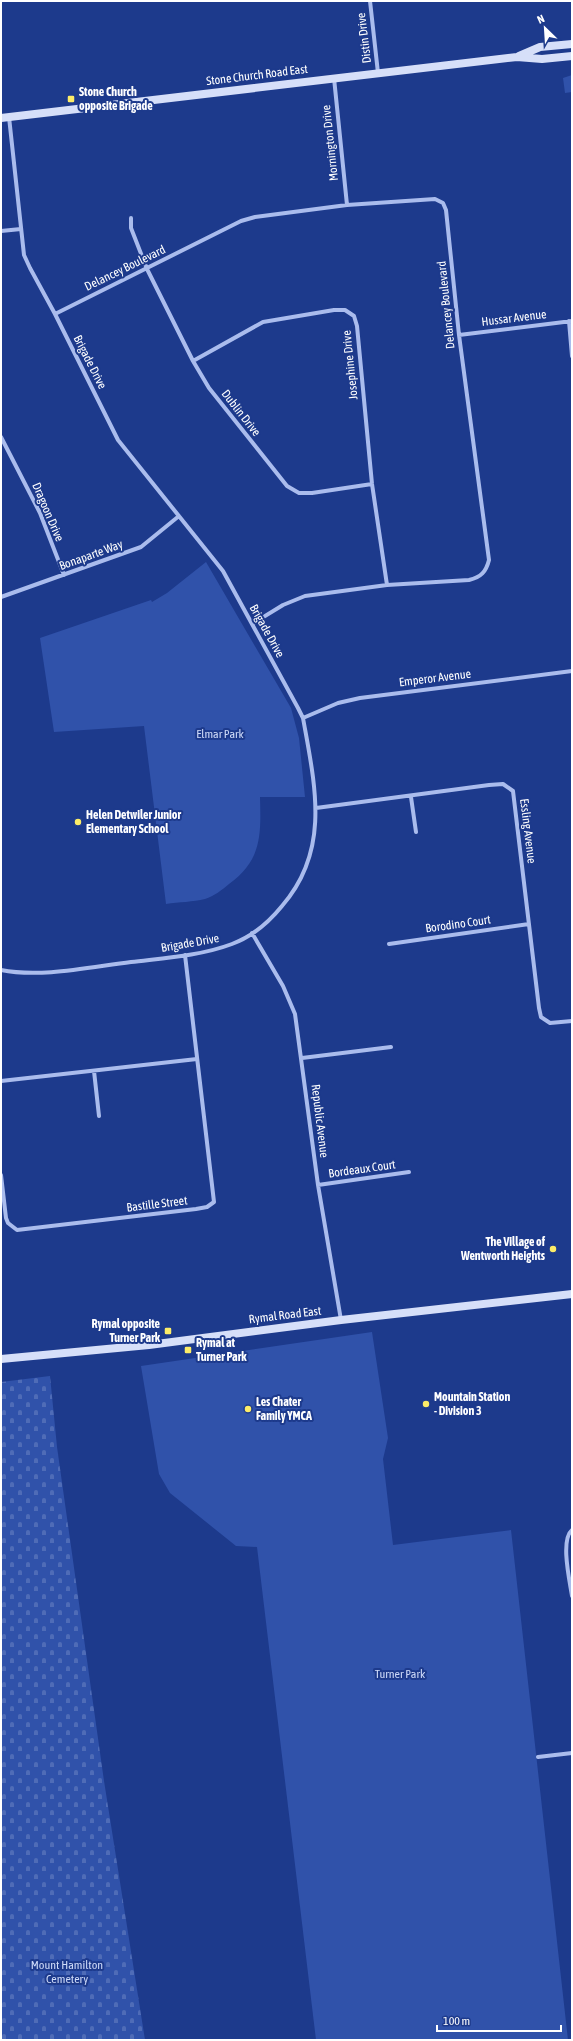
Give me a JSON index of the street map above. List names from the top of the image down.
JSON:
{
  "streets": {
    "main road": ["Stone Church Road East", "Rymal Road East"],
    "street": [
      "Distin Drive",
      "Mornington Drive",
      "Delancey Boulevard",
      "Hussar Avenue",
      "Brigade Drive",
      "Josephine Drive",
      "Dublin Drive",
      "Dragoon Drive",
      "Bonaparte Way",
      "Emperor Avenue",
      "Essling Avenue",
      "Borodino Court",
      "Republic Avenue",
      "Bordeaux Court",
      "Bastille Street"
    ]
  },
  "crossings": [
    ["Distin Drive", "Stone Church Road East"],
    ["Stone Church Road East", "Mornington Drive"],
    ["Stone Church Road East", "Brigade Drive"],
    ["Mornington Drive", "Delancey Boulevard"],
    ["Delancey Boulevard", "Hussar Avenue"],
    ["Delancey Boulevard", "Brigade Drive"],
    ["Delancey Boulevard", "Josephine Drive"],
    ["Delancey Boulevard", "Dublin Drive"],
    ["Brigade Drive", "Bonaparte Way"],
    ["Brigade Drive", "Emperor Avenue"],
    ["Brigade Drive", "Essling Avenue"],
    ["Brigade Drive", "Republic Avenue"],
    ["Brigade Drive", "Bastille Street"],
    ["Josephine Drive", "Dublin Drive"],
    ["Dragoon Drive", "Bonaparte Way"],
    ["Essling Avenue", "Borodino Court"],
    ["Republic Avenue", "Bordeaux Court"],
    ["Republic Avenue", "Rymal Road East"]
  ],
  "parks": ["Elmar Park", "Turner Park", "Mount Hamilton Cemetery"],
  "places": {
    "transit": ["Stone Church opposite Brigade", "Rymal opposite Turner Park", "Rymal at Turner Park"],
    "other": [
      "Helen Detwiler Junior Elementary School",
      "The Village of Wentworth Heights",
      "Mountain Station - Division 3",
      "Les Chater Family YMCA"
    ]
  },
  "scale_bar": "100 m",
  "north": "top left"
}
